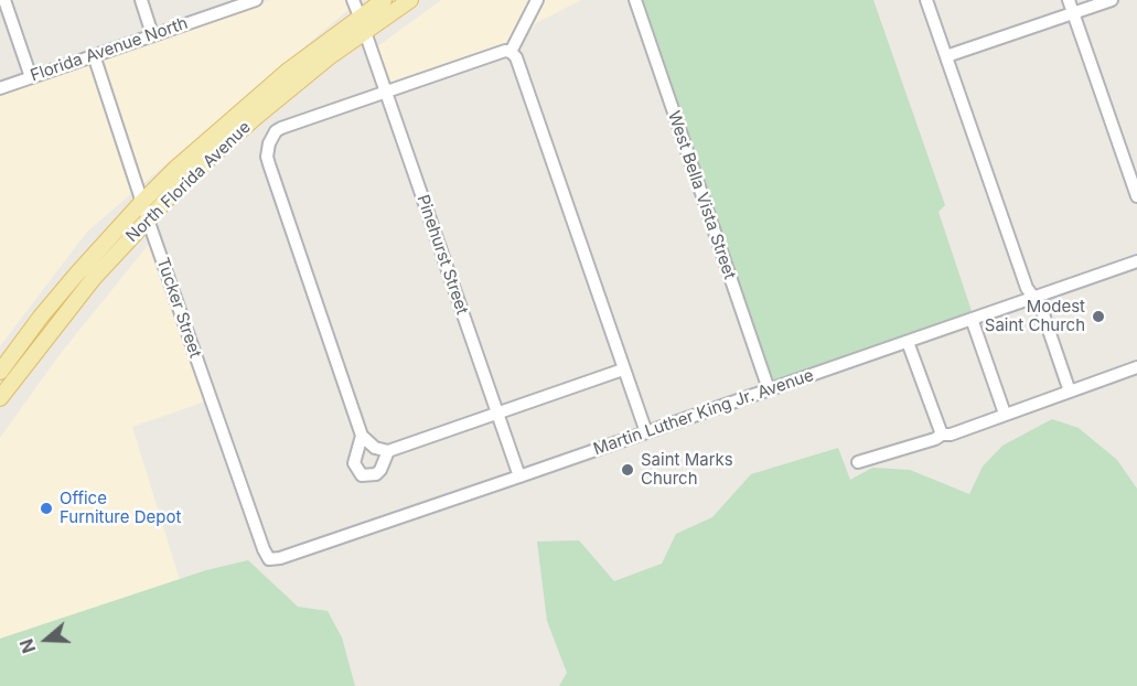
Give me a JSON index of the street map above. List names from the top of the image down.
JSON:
{
  "streets": {
    "main road": ["North Florida Avenue"],
    "street": [
      "Florida Avenue North",
      "West Bella Vista Street",
      "Pinehurst Street",
      "Tucker Street",
      "Martin Luther King Jr. Avenue"
    ]
  },
  "crossings": [
    ["Florida Avenue North", "Tucker Street"],
    ["North Florida Avenue", "Pinehurst Street"],
    ["North Florida Avenue", "Tucker Street"],
    ["West Bella Vista Street", "Martin Luther King Jr. Avenue"],
    ["Pinehurst Street", "Martin Luther King Jr. Avenue"],
    ["Tucker Street", "Martin Luther King Jr. Avenue"]
  ],
  "places": ["Modest Saint Church", "Saint Marks Church", "Office Furniture Depot"],
  "north": "left"
}
